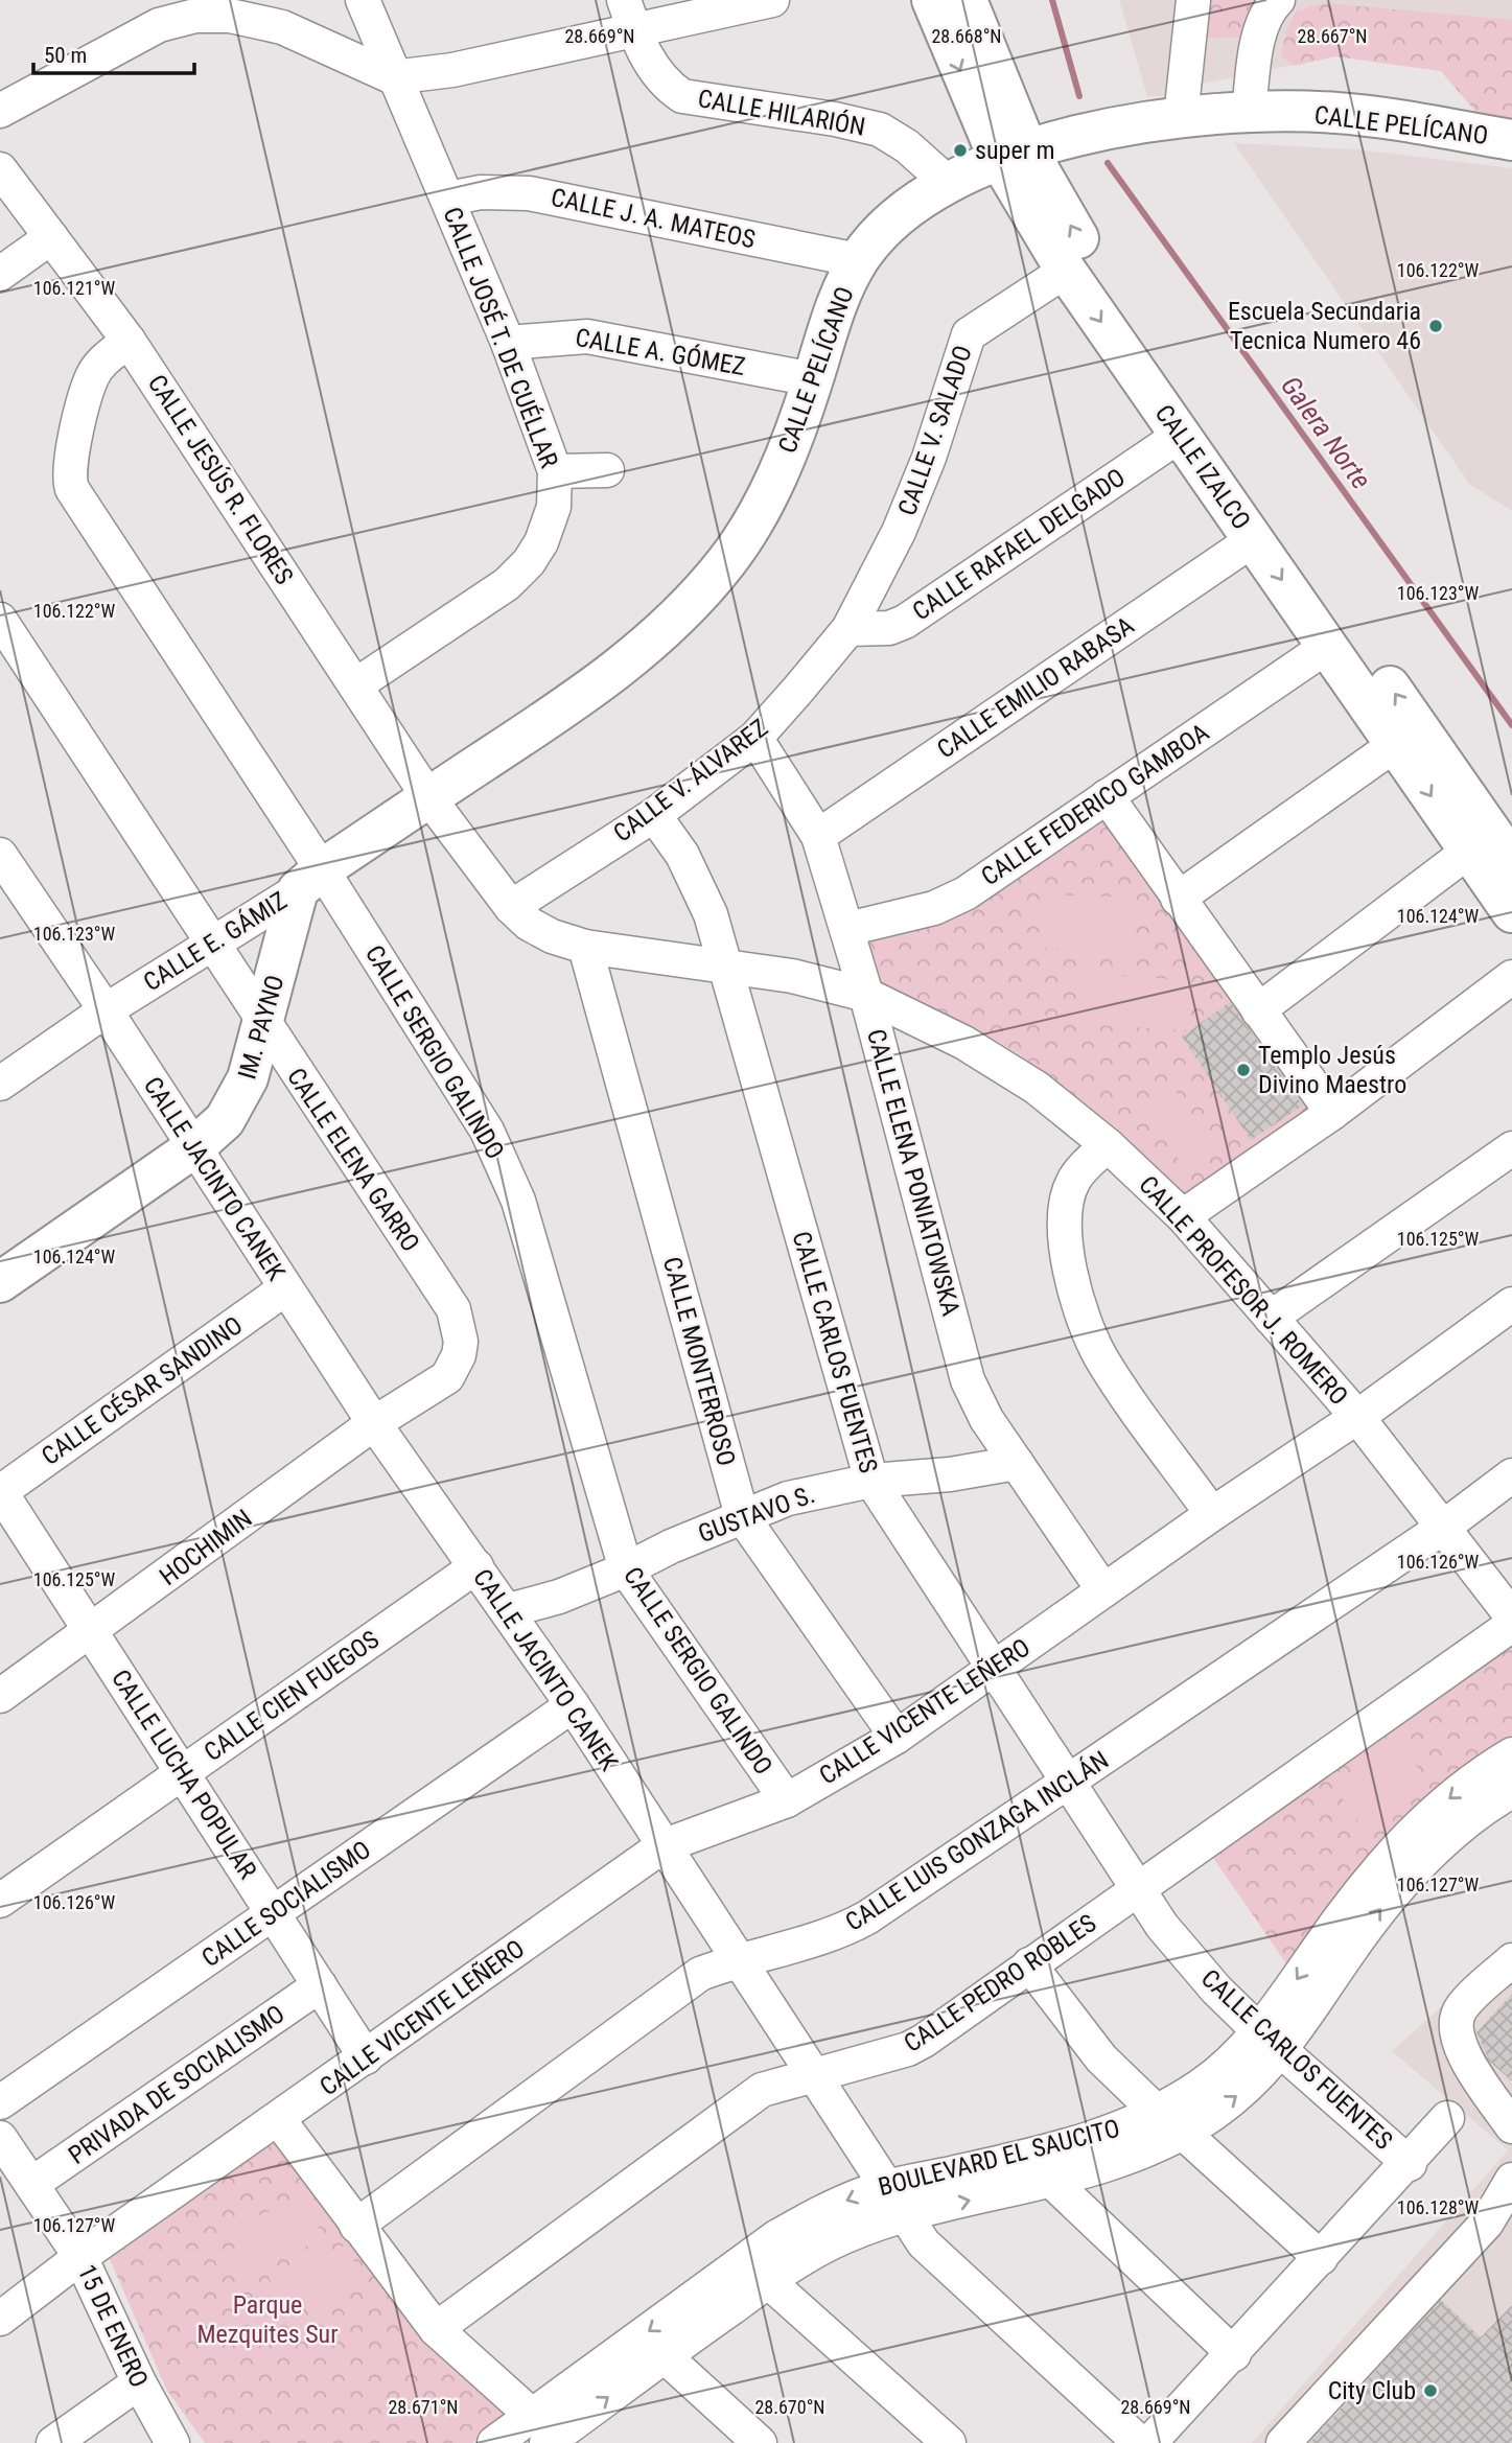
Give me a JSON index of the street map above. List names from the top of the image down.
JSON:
{
  "streets": {
    "main road": [
      "CALLE PELÍCANO",
      "CALLE IZALCO",
      "CALLE E. GÁMIZ",
      "IM. PAYNO"
    ],
    "street": [
      "CALLE HILARIÓN",
      "CALLE J. A. MATEOS",
      "CALLE JOSÉ T. DE CUÉLLAR",
      "CALLE A. GÓMEZ",
      "CALLE V. SALADO",
      "CALLE JESÚS R. FLORES",
      "CALLE RAFAEL DELGADO",
      "CALLE EMILIO RABASA",
      "CALLE V. ÁLVAREZ",
      "CALLE FEDERICO GAMBOA",
      "CALLE SERGIO GALINDO",
      "CALLE ELENA GARRO",
      "CALLE ELENA PONIATOWSKA",
      "CALLE JACINTO CANEK",
      "CALLE PROFESOR J. ROMERO",
      "CALLE CARLOS FUENTES",
      "CALLE MONTERROSO",
      "CALLE CÉSAR SANDINO",
      "GUSTAVO S.",
      "HOCHIMIN",
      "CALLE CIEN FUEGOS",
      "CALLE VICENTE LEÑERO",
      "CALLE LUCHA POPULAR",
      "CALLE LUIS GONZAGA INCLÁN",
      "CALLE SOCIALISMO",
      "CALLE PEDRO ROBLES",
      "PRIVADA DE SOCIALISMO",
      "BOULEVARD EL SAUCITO",
      "15 DE ENERO"
    ]
  },
  "crossings": [
    ["CALLE HILARIÓN", "CALLE PELÍCANO"],
    ["CALLE PELÍCANO", "CALLE J. A. MATEOS"],
    ["CALLE PELÍCANO", "CALLE A. GÓMEZ"],
    ["CALLE PELÍCANO", "CALLE IZALCO"],
    ["CALLE PELÍCANO", "CALLE JESÚS R. FLORES"],
    ["CALLE PELÍCANO", "CALLE E. GÁMIZ"],
    ["CALLE PELÍCANO", "CALLE PROFESOR J. ROMERO"],
    ["CALLE J. A. MATEOS", "CALLE JOSÉ T. DE CUÉLLAR"],
    ["CALLE JOSÉ T. DE CUÉLLAR", "CALLE A. GÓMEZ"],
    ["CALLE JOSÉ T. DE CUÉLLAR", "CALLE JESÚS R. FLORES"],
    ["CALLE V. SALADO", "CALLE IZALCO"],
    ["CALLE V. SALADO", "CALLE RAFAEL DELGADO"],
    ["CALLE V. SALADO", "CALLE V. ÁLVAREZ"],
    ["CALLE IZALCO", "CALLE RAFAEL DELGADO"],
    ["CALLE IZALCO", "CALLE EMILIO RABASA"],
    ["CALLE IZALCO", "CALLE FEDERICO GAMBOA"],
    ["CALLE JESÚS R. FLORES", "CALLE E. GÁMIZ"],
    ["CALLE JESÚS R. FLORES", "CALLE SERGIO GALINDO"],
    ["CALLE JESÚS R. FLORES", "CALLE PROFESOR J. ROMERO"],
    ["CALLE RAFAEL DELGADO", "CALLE V. ÁLVAREZ"],
    ["CALLE EMILIO RABASA", "CALLE ELENA PONIATOWSKA"],
    ["CALLE V. ÁLVAREZ", "CALLE ELENA PONIATOWSKA"],
    ["CALLE V. ÁLVAREZ", "CALLE PROFESOR J. ROMERO"],
    ["CALLE V. ÁLVAREZ", "CALLE CARLOS FUENTES"],
    ["CALLE FEDERICO GAMBOA", "CALLE ELENA PONIATOWSKA"],
    ["CALLE E. GÁMIZ", "IM. PAYNO"],
    ["CALLE E. GÁMIZ", "CALLE SERGIO GALINDO"],
    ["CALLE E. GÁMIZ", "CALLE ELENA GARRO"],
    ["CALLE E. GÁMIZ", "CALLE JACINTO CANEK"],
    ["CALLE E. GÁMIZ", "CALLE PROFESOR J. ROMERO"],
    ["IM. PAYNO", "CALLE SERGIO GALINDO"],
    ["IM. PAYNO", "CALLE ELENA GARRO"],
    ["IM. PAYNO", "CALLE JACINTO CANEK"],
    ["CALLE SERGIO GALINDO", "GUSTAVO S."],
    ["CALLE SERGIO GALINDO", "CALLE VICENTE LEÑERO"],
    ["CALLE ELENA GARRO", "CALLE JACINTO CANEK"],
    ["CALLE ELENA GARRO", "HOCHIMIN"],
    ["CALLE ELENA PONIATOWSKA", "CALLE PROFESOR J. ROMERO"],
    ["CALLE ELENA PONIATOWSKA", "GUSTAVO S."],
    ["CALLE ELENA PONIATOWSKA", "CALLE VICENTE LEÑERO"],
    ["CALLE JACINTO CANEK", "CALLE CÉSAR SANDINO"],
    ["CALLE JACINTO CANEK", "GUSTAVO S."],
    ["CALLE JACINTO CANEK", "HOCHIMIN"],
    ["CALLE JACINTO CANEK", "CALLE CIEN FUEGOS"],
    ["CALLE JACINTO CANEK", "CALLE VICENTE LEÑERO"],
    ["CALLE JACINTO CANEK", "CALLE LUIS GONZAGA INCLÁN"],
    ["CALLE JACINTO CANEK", "CALLE SOCIALISMO"],
    ["CALLE JACINTO CANEK", "CALLE PEDRO ROBLES"],
    ["CALLE JACINTO CANEK", "BOULEVARD EL SAUCITO"],
    ["CALLE PROFESOR J. ROMERO", "CALLE CARLOS FUENTES"],
    ["CALLE PROFESOR J. ROMERO", "CALLE MONTERROSO"],
    ["CALLE PROFESOR J. ROMERO", "CALLE VICENTE LEÑERO"],
    ["CALLE PROFESOR J. ROMERO", "CALLE LUIS GONZAGA INCLÁN"],
    ["CALLE CARLOS FUENTES", "GUSTAVO S."],
    ["CALLE CARLOS FUENTES", "CALLE VICENTE LEÑERO"],
    ["CALLE CARLOS FUENTES", "CALLE LUIS GONZAGA INCLÁN"],
    ["CALLE CARLOS FUENTES", "CALLE PEDRO ROBLES"],
    ["CALLE CARLOS FUENTES", "BOULEVARD EL SAUCITO"],
    ["CALLE MONTERROSO", "GUSTAVO S."],
    ["CALLE MONTERROSO", "CALLE VICENTE LEÑERO"],
    ["CALLE CÉSAR SANDINO", "CALLE LUCHA POPULAR"],
    ["HOCHIMIN", "CALLE LUCHA POPULAR"],
    ["CALLE CIEN FUEGOS", "CALLE LUCHA POPULAR"],
    ["CALLE VICENTE LEÑERO", "CALLE LUCHA POPULAR"],
    ["CALLE VICENTE LEÑERO", "15 DE ENERO"],
    ["CALLE LUCHA POPULAR", "CALLE SOCIALISMO"],
    ["CALLE LUCHA POPULAR", "PRIVADA DE SOCIALISMO"],
    ["PRIVADA DE SOCIALISMO", "15 DE ENERO"]
  ],
  "water": ["Galera Norte"],
  "parks": ["Parque Mezquites Sur"],
  "places": [
    "super m",
    "Escuela Secundaria Tecnica Numero 46",
    "Templo Jesús Divino Maestro",
    "City Club"
  ],
  "scale_bar": "50 m",
  "coordinates": [
    "28.669°N",
    "28.668°N",
    "28.667°N",
    "106.122°W",
    "106.121°W",
    "106.123°W",
    "106.124°W",
    "106.125°W",
    "106.126°W",
    "106.127°W",
    "106.128°W",
    "28.671°N",
    "28.670°N"
  ]
}
